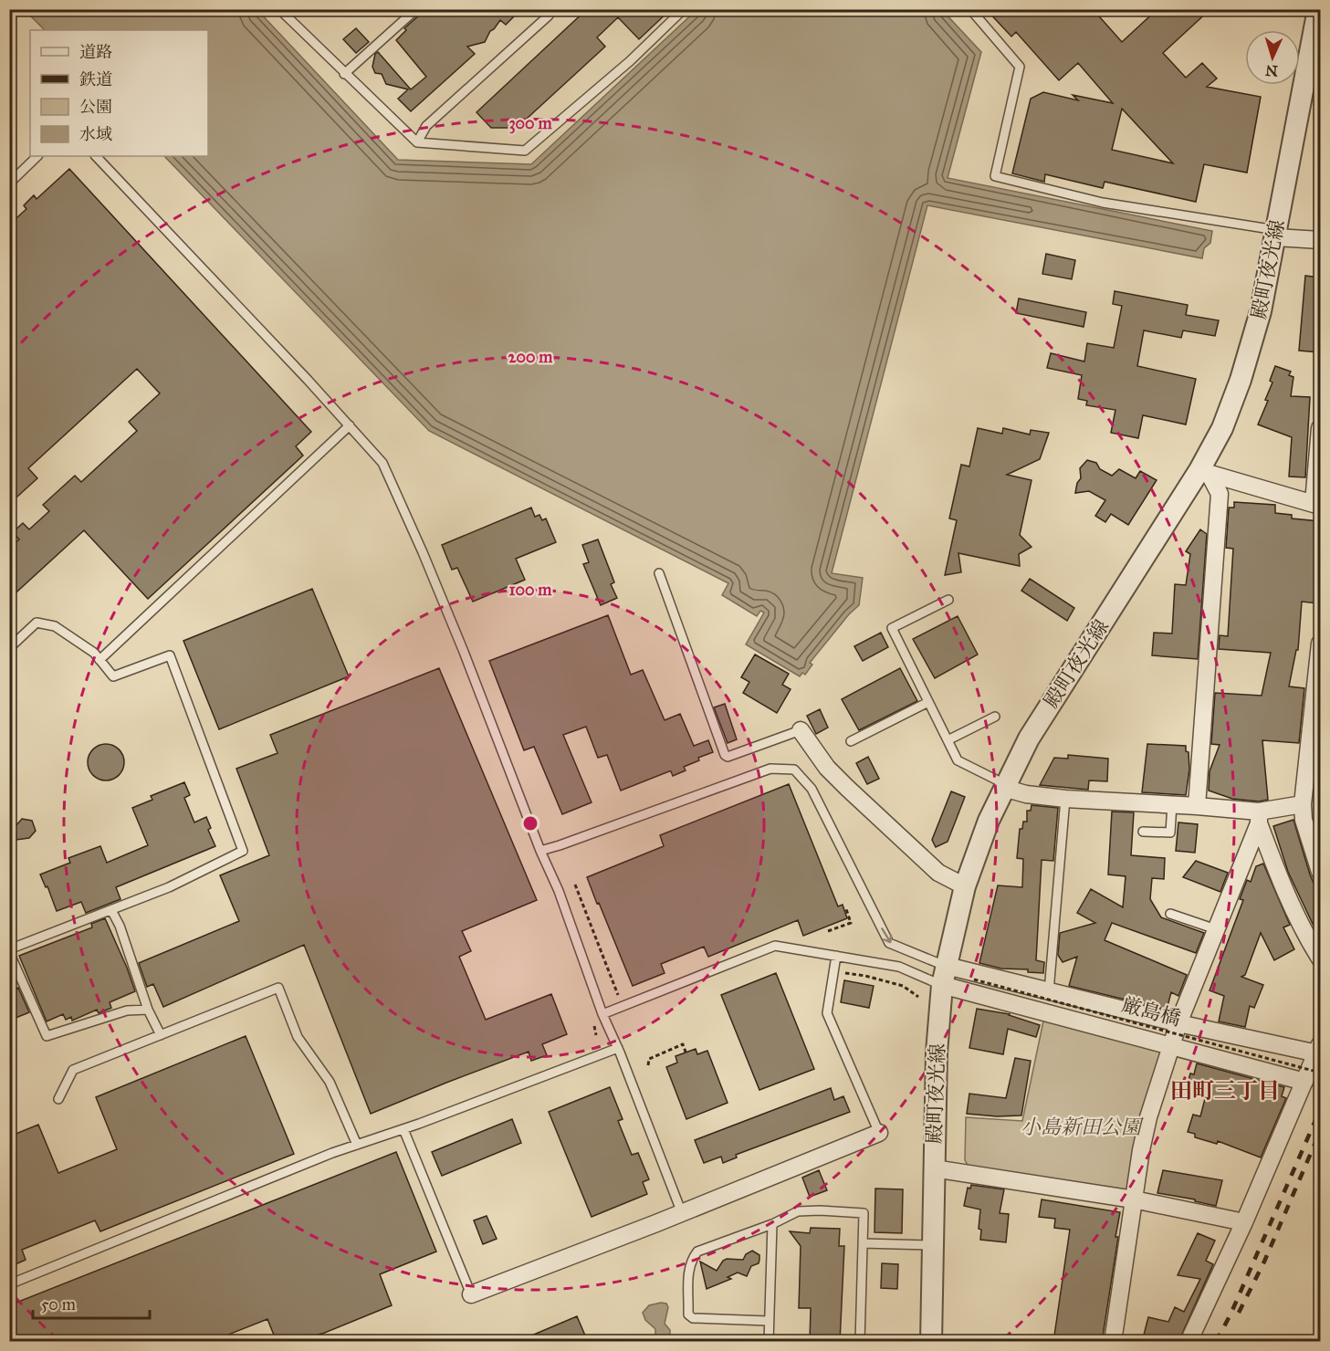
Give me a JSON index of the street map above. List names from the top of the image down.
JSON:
{
  "streets": {
    "street": ["殿町夜光線"],
    "path": ["厳島橋"]
  },
  "districts": ["田町三丁目"],
  "parks": ["小島新田公園"],
  "legend": [
    "道路",
    "鉄道",
    "公園",
    "水域"
  ],
  "scale_bar": "50 m",
  "north": "bottom",
  "rings": ["300 m", "200 m", "100 m"]
}
